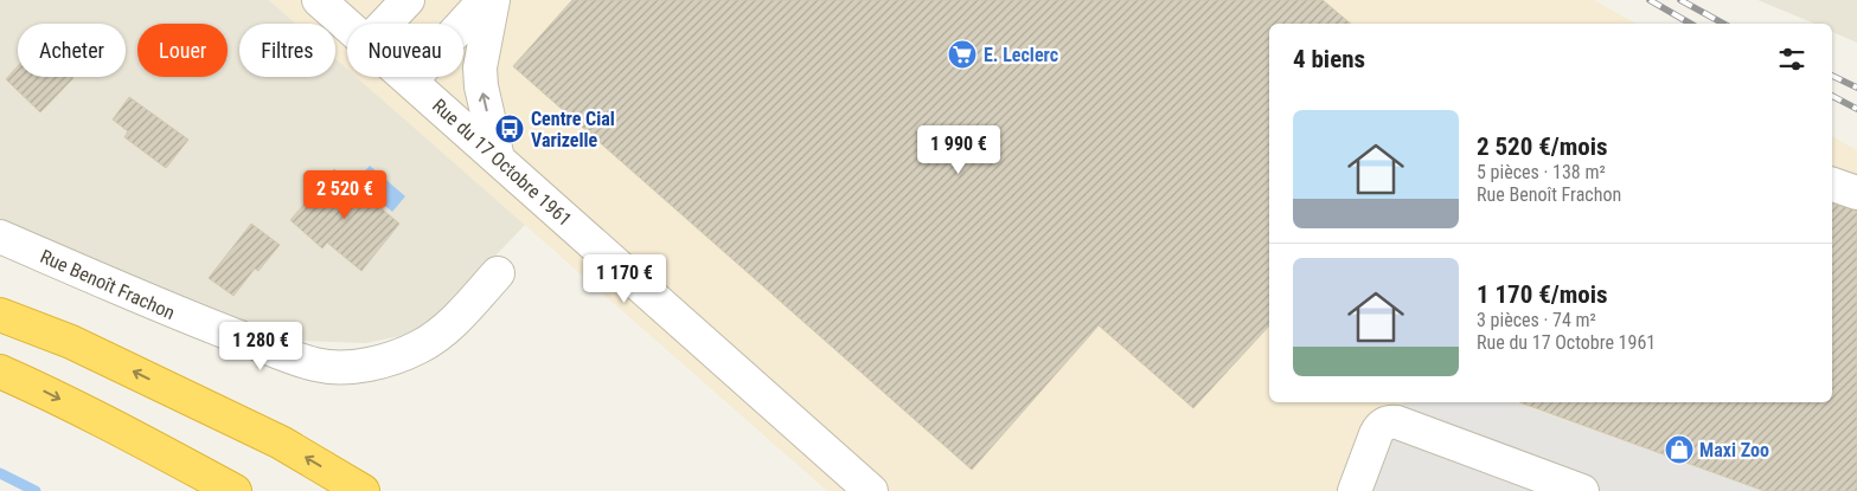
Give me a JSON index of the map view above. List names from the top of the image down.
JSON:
{
  "streets": {
    "street": ["Rue du 17 Octobre 1961", "Rue Benoît Frachon"]
  },
  "places": {
    "supermarket": ["E. Leclerc"],
    "bus stop": ["Centre Cial Varizelle"],
    "shop": ["Maxi Zoo"]
  },
  "page": {
    "chip": [
      "Acheter",
      "Louer",
      "Filtres",
      "Nouveau"
    ],
    "heading": "4 biens",
    "list": [
      {
        "name": "2 520 €/mois",
        "note": "5 pièces · 138 m² · Rue Benoît Frachon"
      },
      {
        "name": "1 170 €/mois",
        "note": "3 pièces · 74 m² · Rue du 17 Octobre 1961"
      }
    ],
    "price": [
      "1 990 €",
      "2 520 €",
      "1 170 €",
      "1 280 €"
    ]
  }
}
